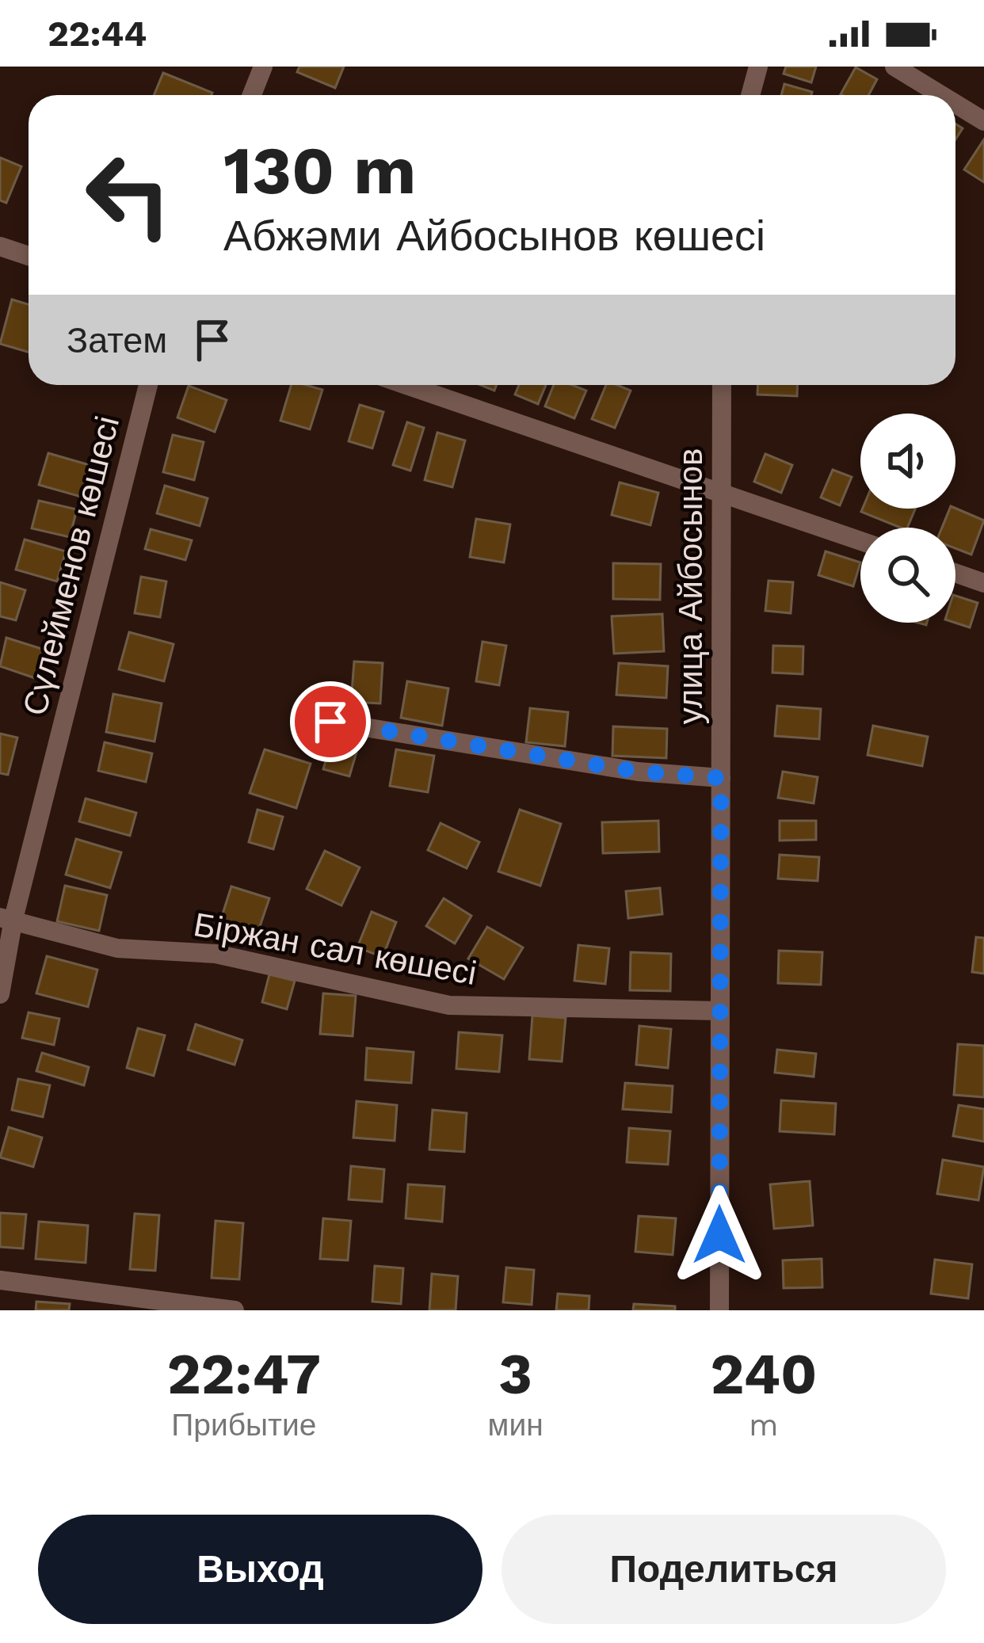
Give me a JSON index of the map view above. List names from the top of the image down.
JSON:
{
  "streets": {
    "street": ["Сүлейменов көшесі", "улица Айбосынов", "Біржан сал көшесі"]
  },
  "crossings": [
    ["Сүлейменов көшесі", "Біржан сал көшесі"],
    ["улица Айбосынов", "Біржан сал көшесі"]
  ],
  "page": {
    "status": "22:44",
    "turn": ["130 m", "Абжәми Айбосынов көшесі"],
    "then": "Затем",
    "eta": [
      "22:47",
      "Прибытие",
      "3",
      "мин",
      "240",
      "m"
    ],
    "buttons": ["Выход", "Поделиться"]
  }
}
